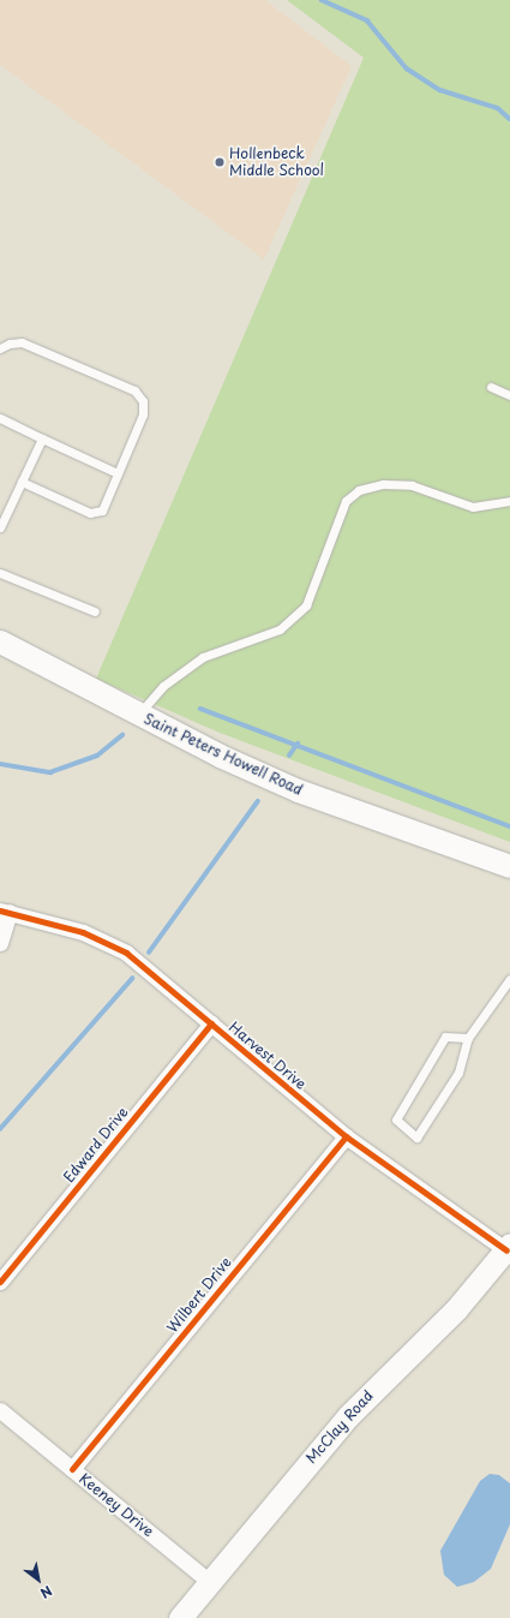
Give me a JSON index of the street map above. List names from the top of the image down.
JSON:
{
  "streets": {
    "main road": ["Saint Peters Howell Road", "McClay Road"],
    "street": [
      "Harvest Drive",
      "Edward Drive",
      "Wilbert Drive",
      "Keeney Drive"
    ]
  },
  "crossings": [
    ["Harvest Drive", "Edward Drive"],
    ["Harvest Drive", "Wilbert Drive"],
    ["Harvest Drive", "McClay Road"],
    ["Wilbert Drive", "Keeney Drive"],
    ["McClay Road", "Keeney Drive"]
  ],
  "places": ["Hollenbeck Middle School"],
  "north": "bottom right"
}
